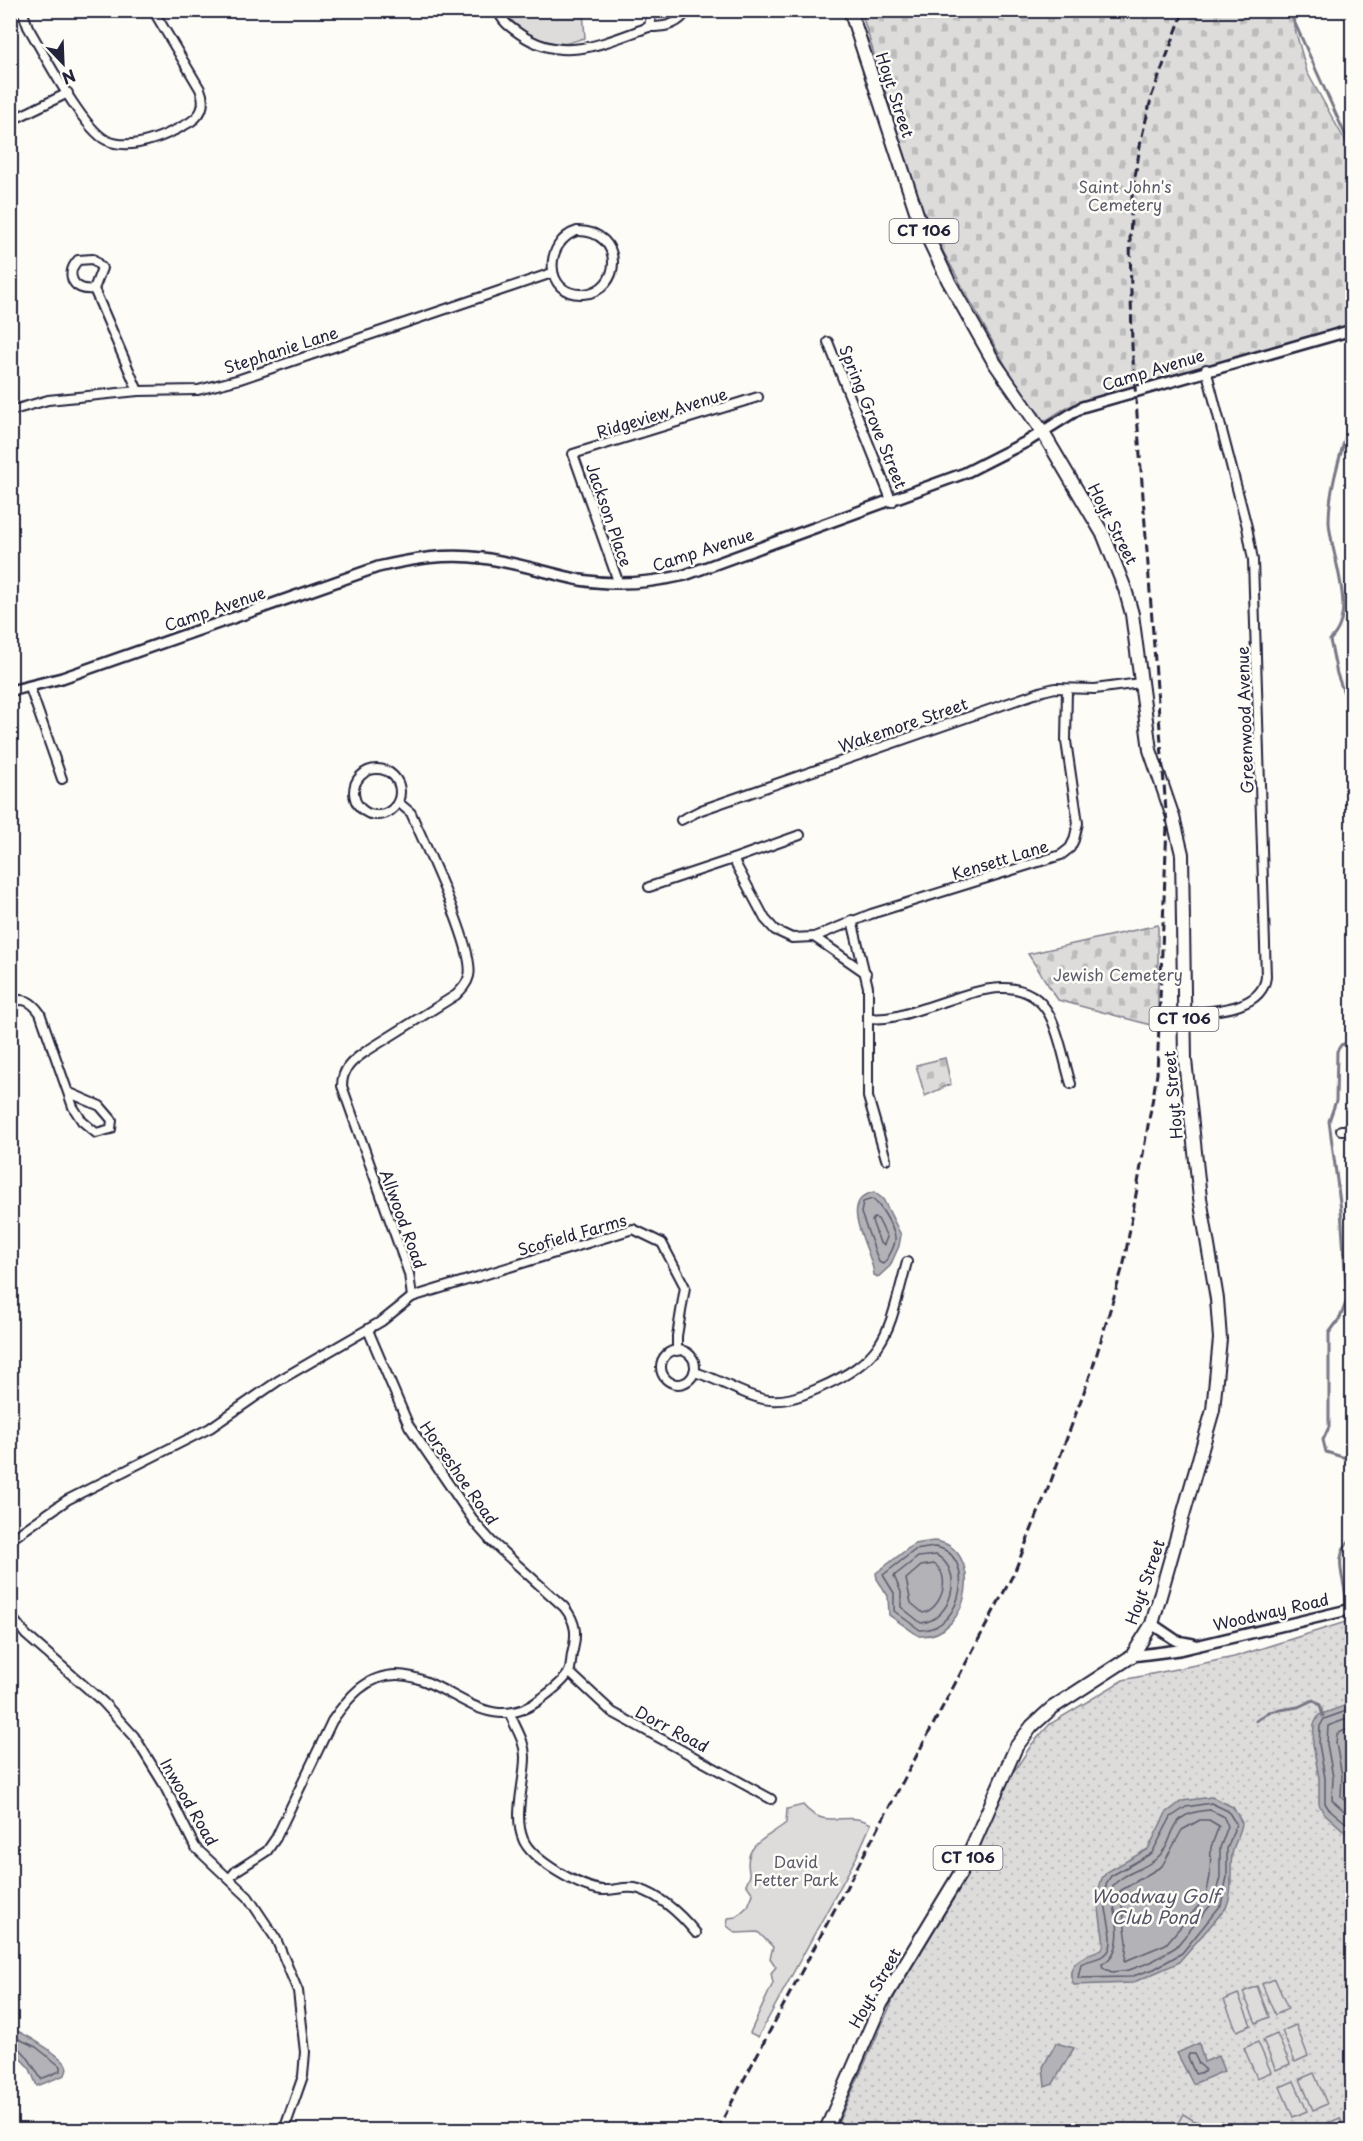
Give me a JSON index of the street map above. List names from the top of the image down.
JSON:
{
  "streets": {
    "main road": ["Hoyt Street", "CT 106"],
    "street": [
      "Stephanie Lane",
      "Camp Avenue",
      "Ridgeview Avenue",
      "Spring Grove Street",
      "Jackson Place",
      "Greenwood Avenue",
      "Wakemore Street",
      "Kensett Lane",
      "Allwood Road",
      "Scofield Farms",
      "Horseshoe Road",
      "Woodway Road",
      "Dorr Road",
      "Inwood Road"
    ]
  },
  "crossings": [
    ["Hoyt Street", "Camp Avenue"],
    ["Hoyt Street", "Greenwood Avenue"],
    ["Hoyt Street", "Wakemore Street"],
    ["Hoyt Street", "Woodway Road"],
    ["Camp Avenue", "Spring Grove Street"],
    ["Camp Avenue", "Jackson Place"],
    ["Camp Avenue", "Greenwood Avenue"],
    ["Ridgeview Avenue", "Jackson Place"],
    ["Wakemore Street", "Kensett Lane"],
    ["Allwood Road", "Scofield Farms"],
    ["Horseshoe Road", "Dorr Road"]
  ],
  "water": ["Woodway Golf Club Pond"],
  "parks": ["Saint John's Cemetery", "Jewish Cemetery", "David Fetter Park"],
  "north": "bottom right"
}
